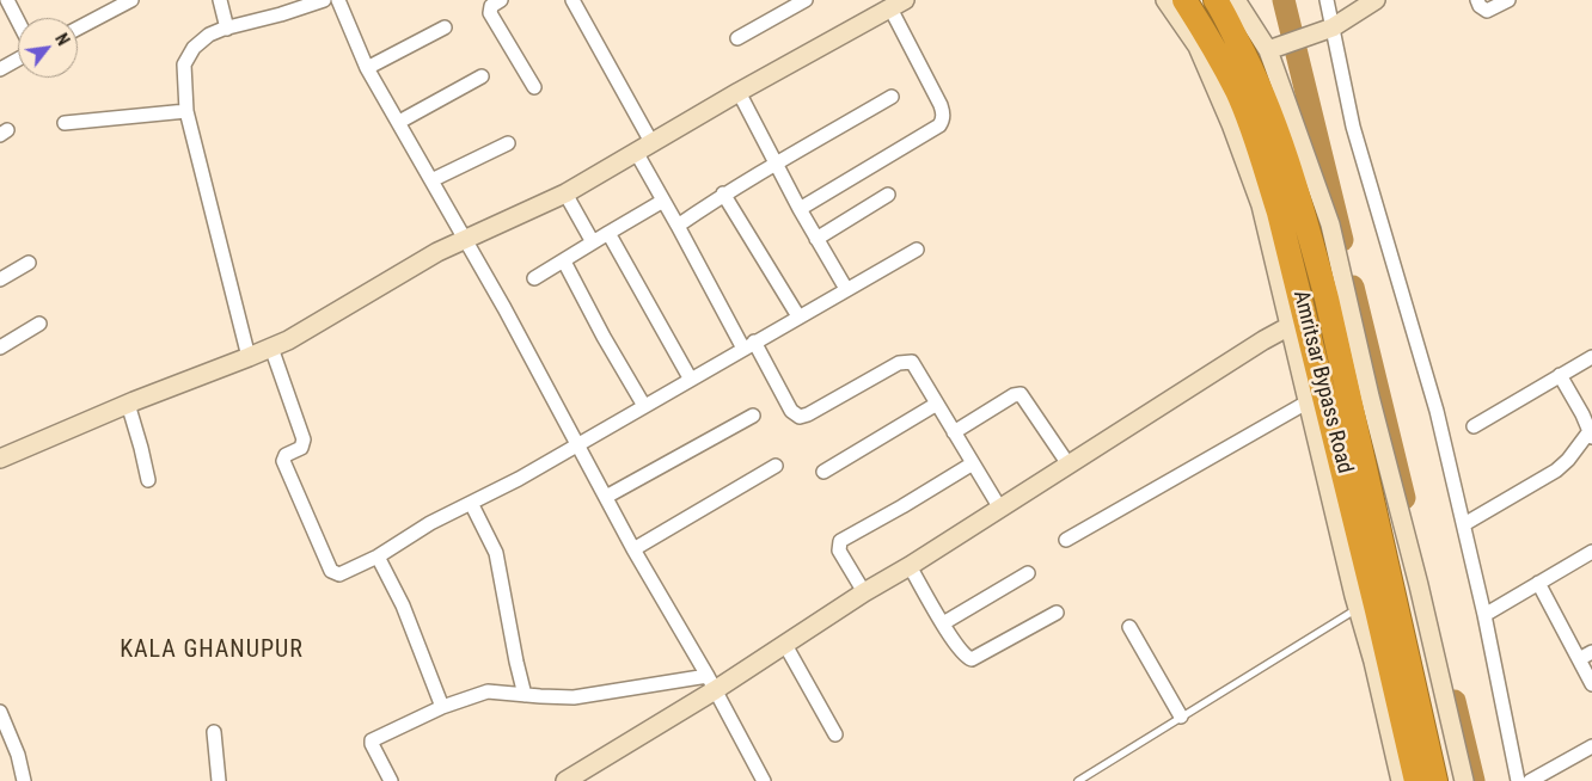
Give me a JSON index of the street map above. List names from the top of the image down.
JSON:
{
  "streets": {
    "highway": ["Amritsar Bypass Road"]
  },
  "districts": ["KALA GHANUPUR"],
  "north": "top right"
}
